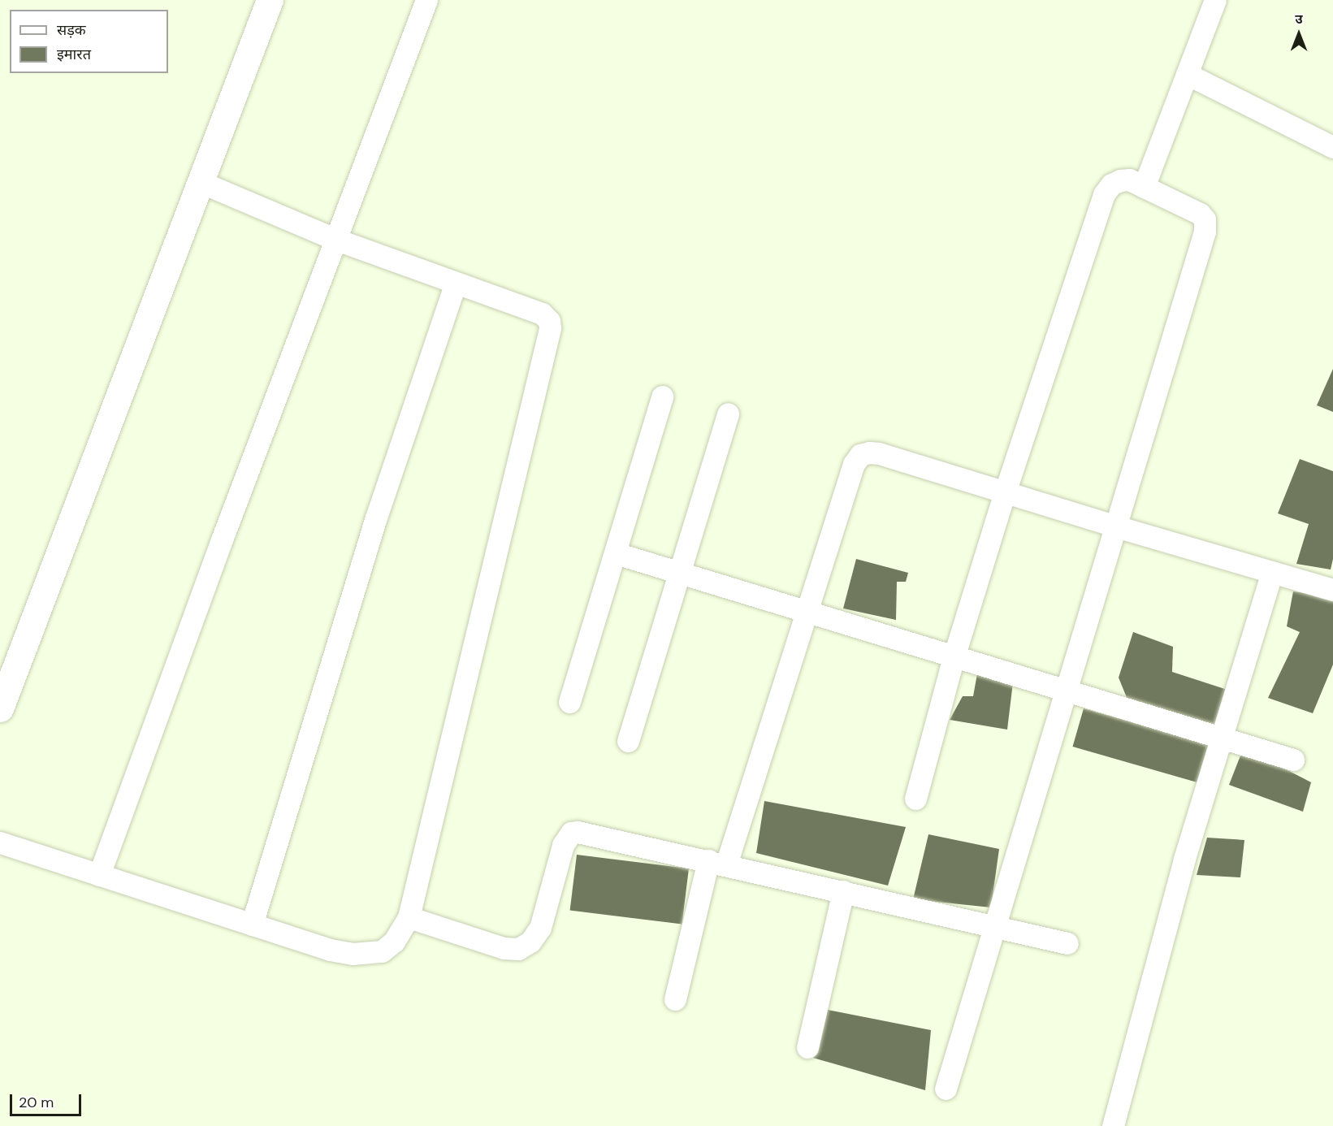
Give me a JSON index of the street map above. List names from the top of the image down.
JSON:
{
  "legend": ["सड़क", "इमारत"],
  "scale_bar": "20 m",
  "north": "top"
}
